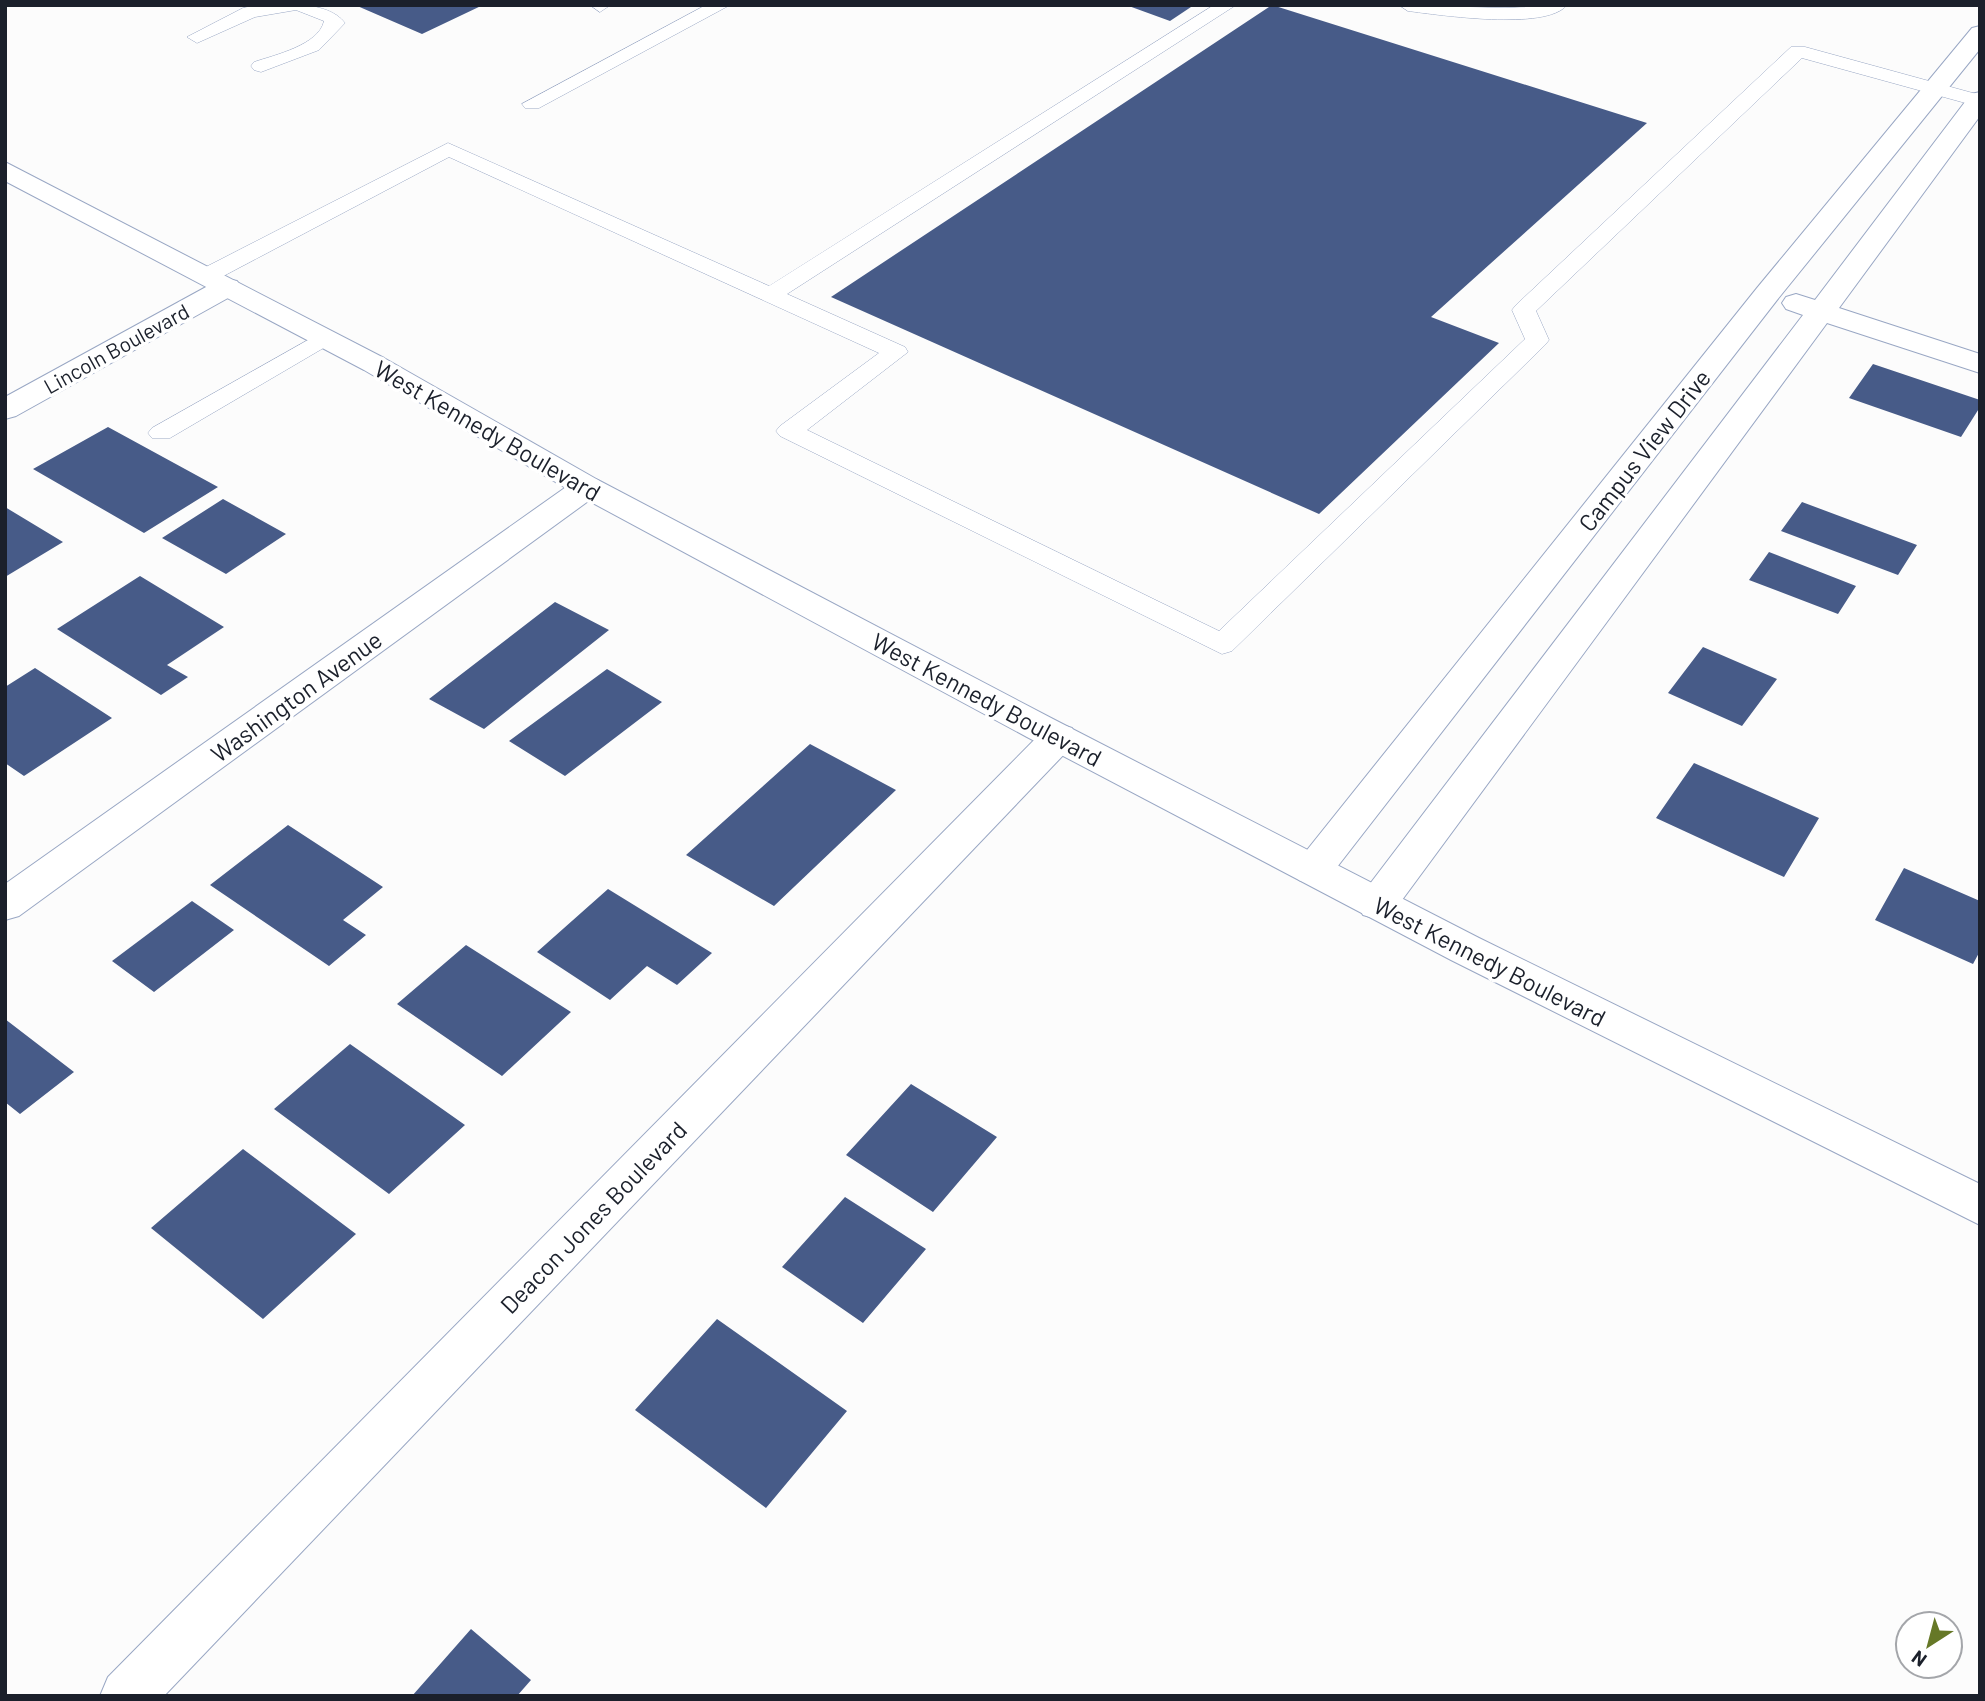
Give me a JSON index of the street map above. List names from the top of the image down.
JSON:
{
  "streets": {
    "street": [
      "Lincoln Boulevard",
      "West Kennedy Boulevard",
      "Campus View Drive",
      "Washington Avenue",
      "Deacon Jones Boulevard"
    ]
  },
  "crossings": [
    ["Lincoln Boulevard", "West Kennedy Boulevard"],
    ["West Kennedy Boulevard", "Campus View Drive"],
    ["West Kennedy Boulevard", "Washington Avenue"],
    ["West Kennedy Boulevard", "Deacon Jones Boulevard"]
  ],
  "north": "bottom left"
}
